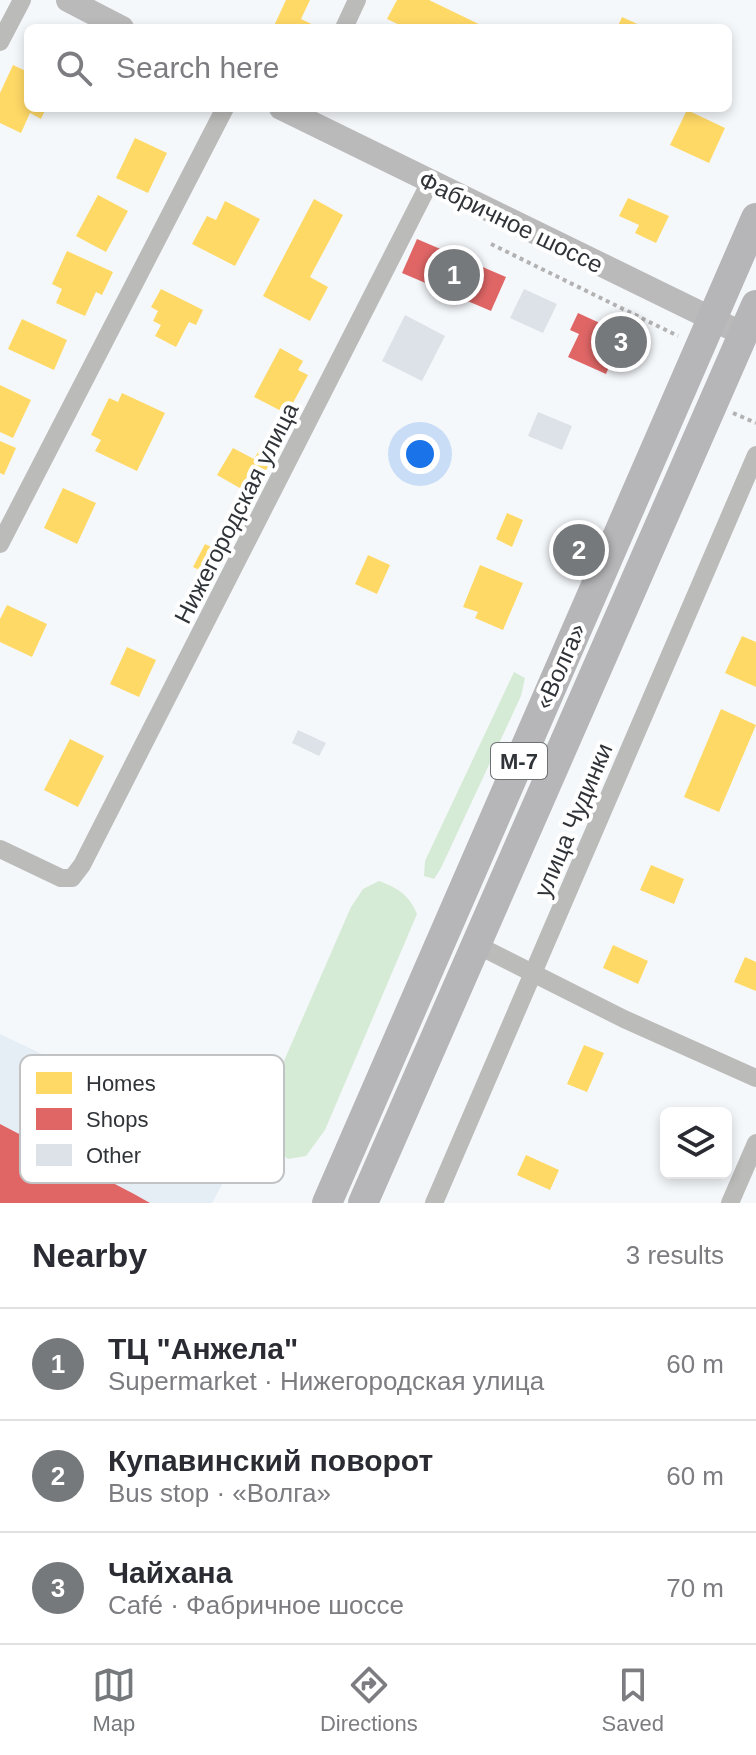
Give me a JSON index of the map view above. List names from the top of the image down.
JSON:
{
  "streets": {
    "highway": ["«Волга»", "М-7"],
    "main road": ["Фабричное шоссе"],
    "street": ["Нижегородская улица", "улица Чудинки"]
  },
  "crossings": [
    ["Фабричное шоссе", "Нижегородская улица"],
    ["Фабричное шоссе", "«Волга»"]
  ],
  "legend": ["Homes", "Shops", "Other"],
  "page": {
    "search": "Search here",
    "pins": ["1", "3", "2"],
    "heading": ["Nearby", "3 results"],
    "list": [
      {
        "mark": "1",
        "name": "ТЦ \"Анжела\"",
        "note": "Supermarket · Нижегородская улица",
        "value": "60 m"
      },
      {
        "mark": "2",
        "name": "Купавинский поворот",
        "note": "Bus stop · «Волга»",
        "value": "60 m"
      },
      {
        "mark": "3",
        "name": "Чайхана",
        "note": "Café · Фабричное шоссе",
        "value": "70 m"
      }
    ],
    "nav": ["Map", "Directions", "Saved"]
  }
}
